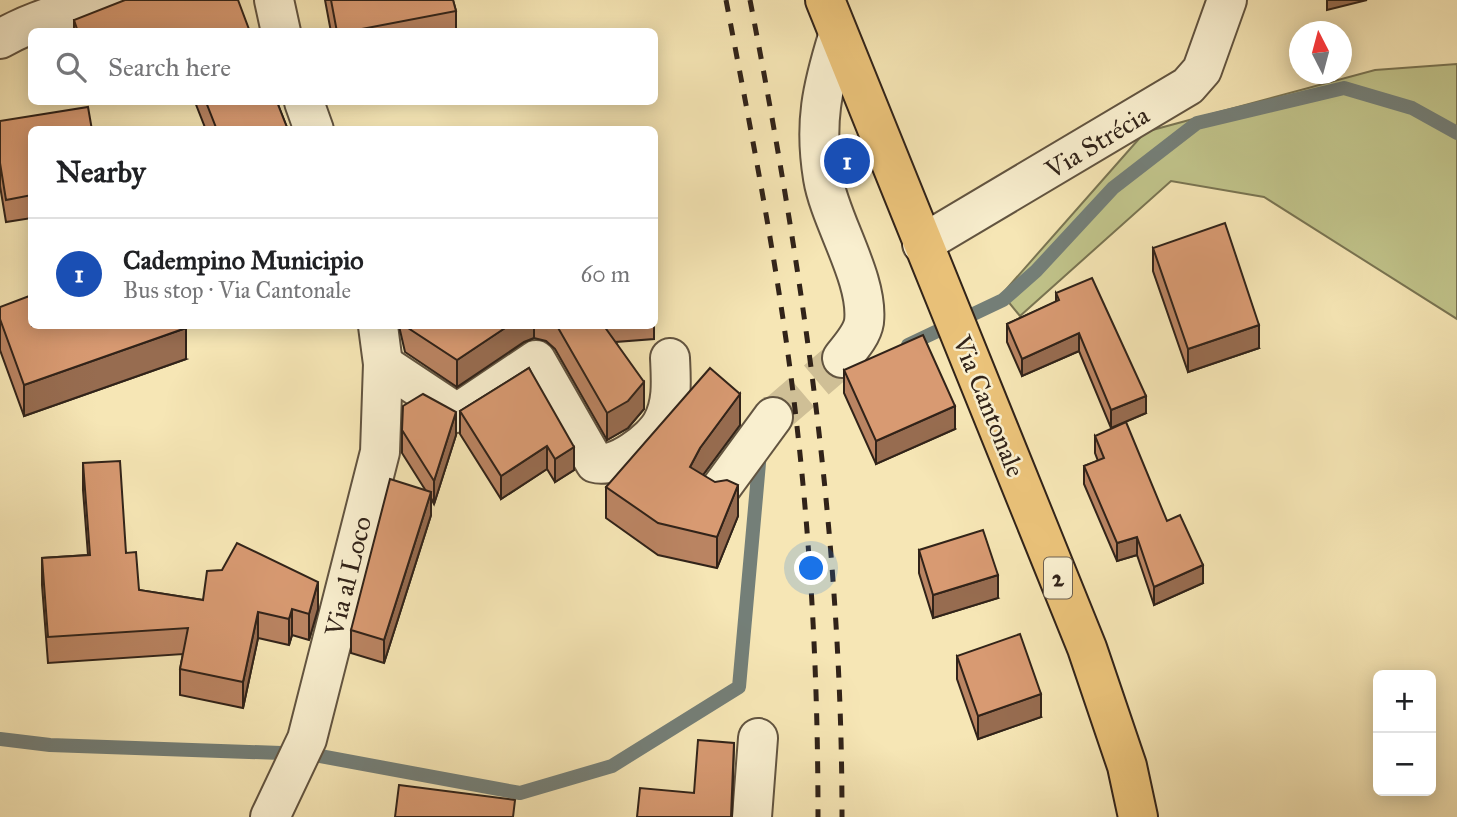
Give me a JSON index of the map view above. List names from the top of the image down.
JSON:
{
  "streets": {
    "main road": ["Via Cantonale", "2"],
    "street": ["Via Strécia", "Via al Loco"]
  },
  "crossings": [
    ["Via Strécia", "Via Cantonale"]
  ],
  "north": "top",
  "page": {
    "search": "Search here",
    "heading": "Nearby",
    "pins": "1",
    "list": [
      {
        "mark": "1",
        "name": "Cadempino Municipio",
        "note": "Bus stop · Via Cantonale",
        "value": "60 m"
      }
    ],
    "map_buttons": ["+", "−"]
  }
}
